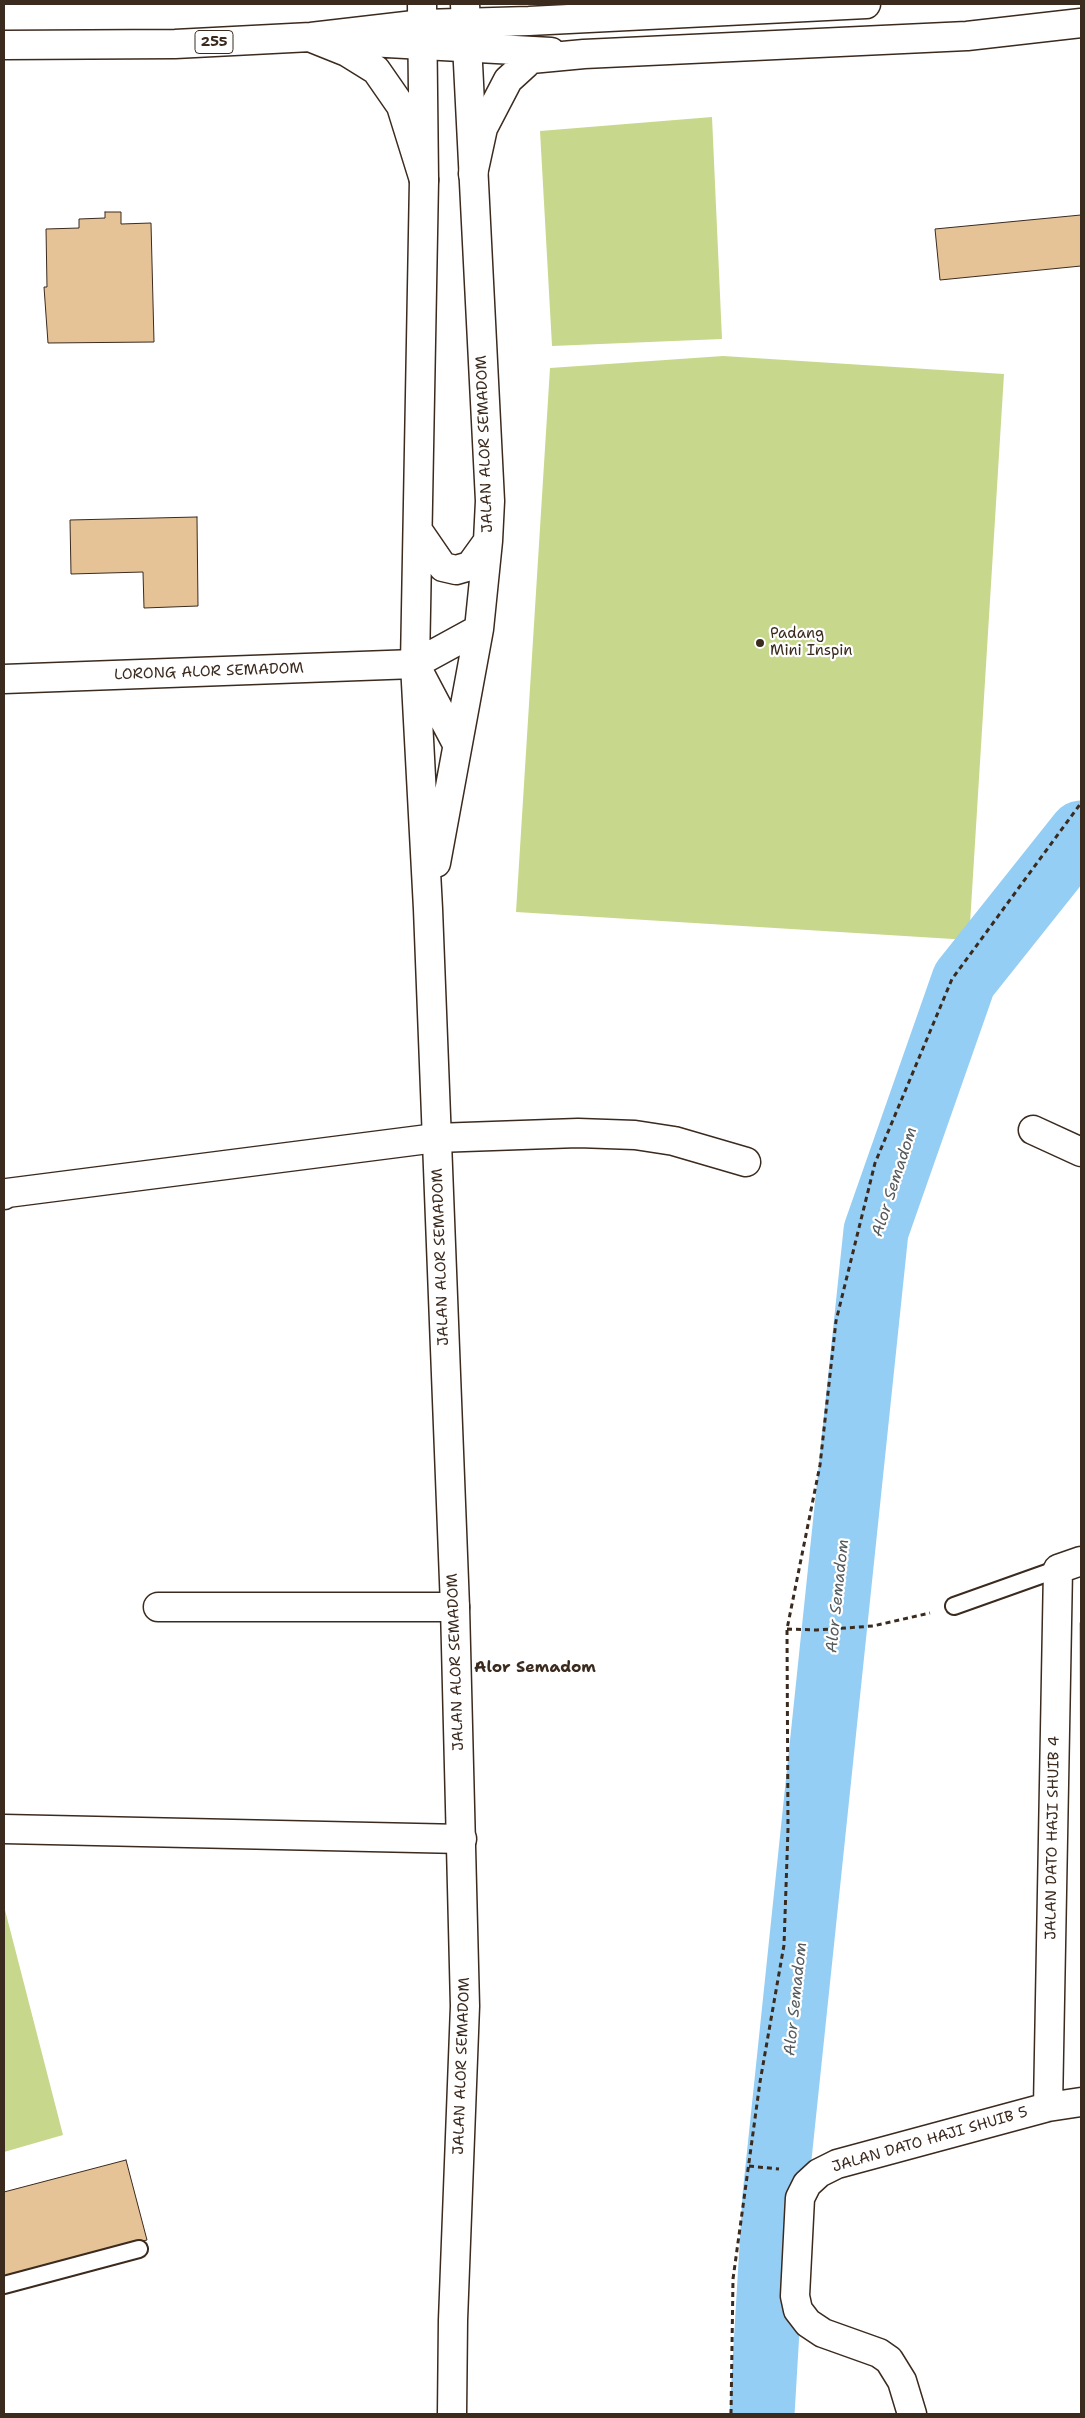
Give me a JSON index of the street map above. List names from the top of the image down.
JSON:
{
  "streets": {
    "street": [
      "255",
      "JALAN ALOR SEMADOM",
      "LORONG ALOR SEMADOM",
      "JALAN DATO HAJI SHUIB 4",
      "JALAN DATO HAJI SHUIB 5"
    ]
  },
  "crossings": [
    ["255", "JALAN ALOR SEMADOM"],
    ["JALAN ALOR SEMADOM", "LORONG ALOR SEMADOM"],
    ["JALAN DATO HAJI SHUIB 4", "JALAN DATO HAJI SHUIB 5"]
  ],
  "districts": ["Alor Semadom"],
  "water": ["Alor Semadom"],
  "places": ["Padang Mini Inspin"]
}
